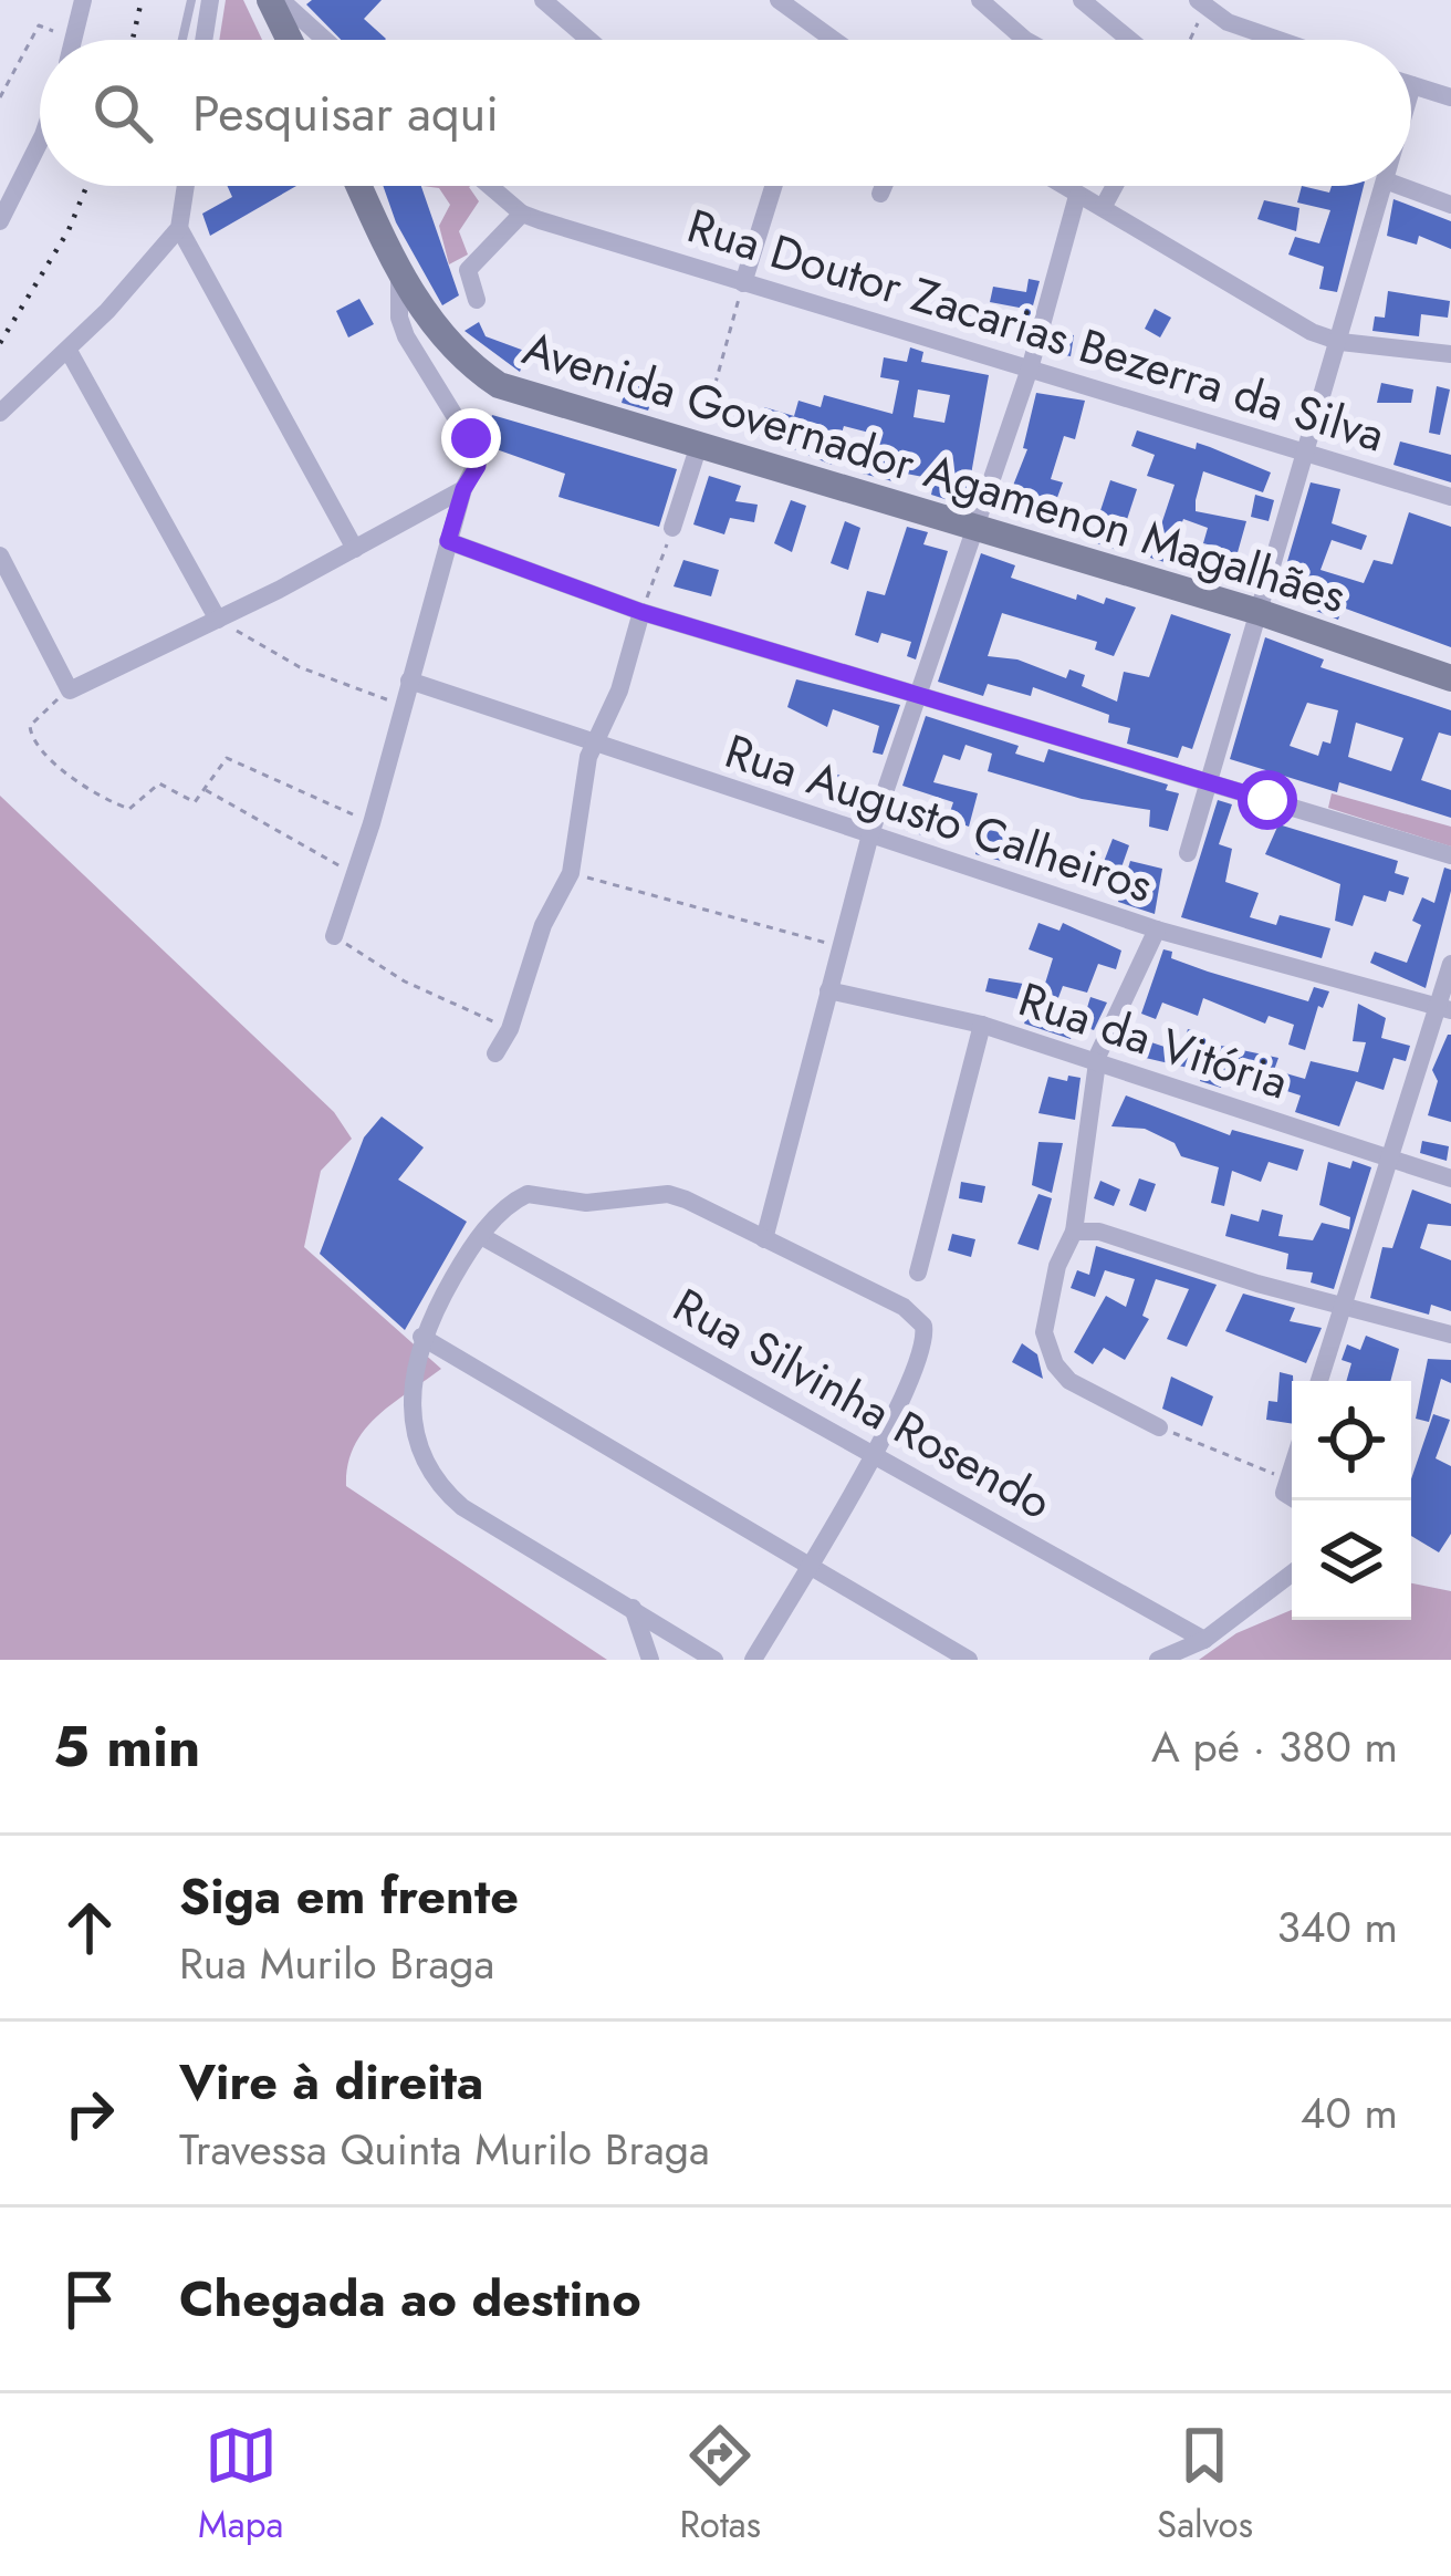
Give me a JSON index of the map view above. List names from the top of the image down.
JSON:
{
  "streets": {
    "main road": ["Avenida Governador Agamenon Magalhães"],
    "street": [
      "Rua Doutor Zacarias Bezerra da Silva",
      "Rua Augusto Calheiros",
      "Rua da Vitória",
      "Rua Silvinha Rosendo"
    ]
  },
  "page": {
    "search": "Pesquisar aqui",
    "heading": ["5 min", "A pé · 380 m"],
    "list": [
      ["Siga em frente", "Rua Murilo Braga", "340 m"],
      ["Vire à direita", "Travessa Quinta Murilo Braga", "40 m"],
      "Chegada ao destino"
    ],
    "nav": ["Mapa", "Rotas", "Salvos"]
  }
}
